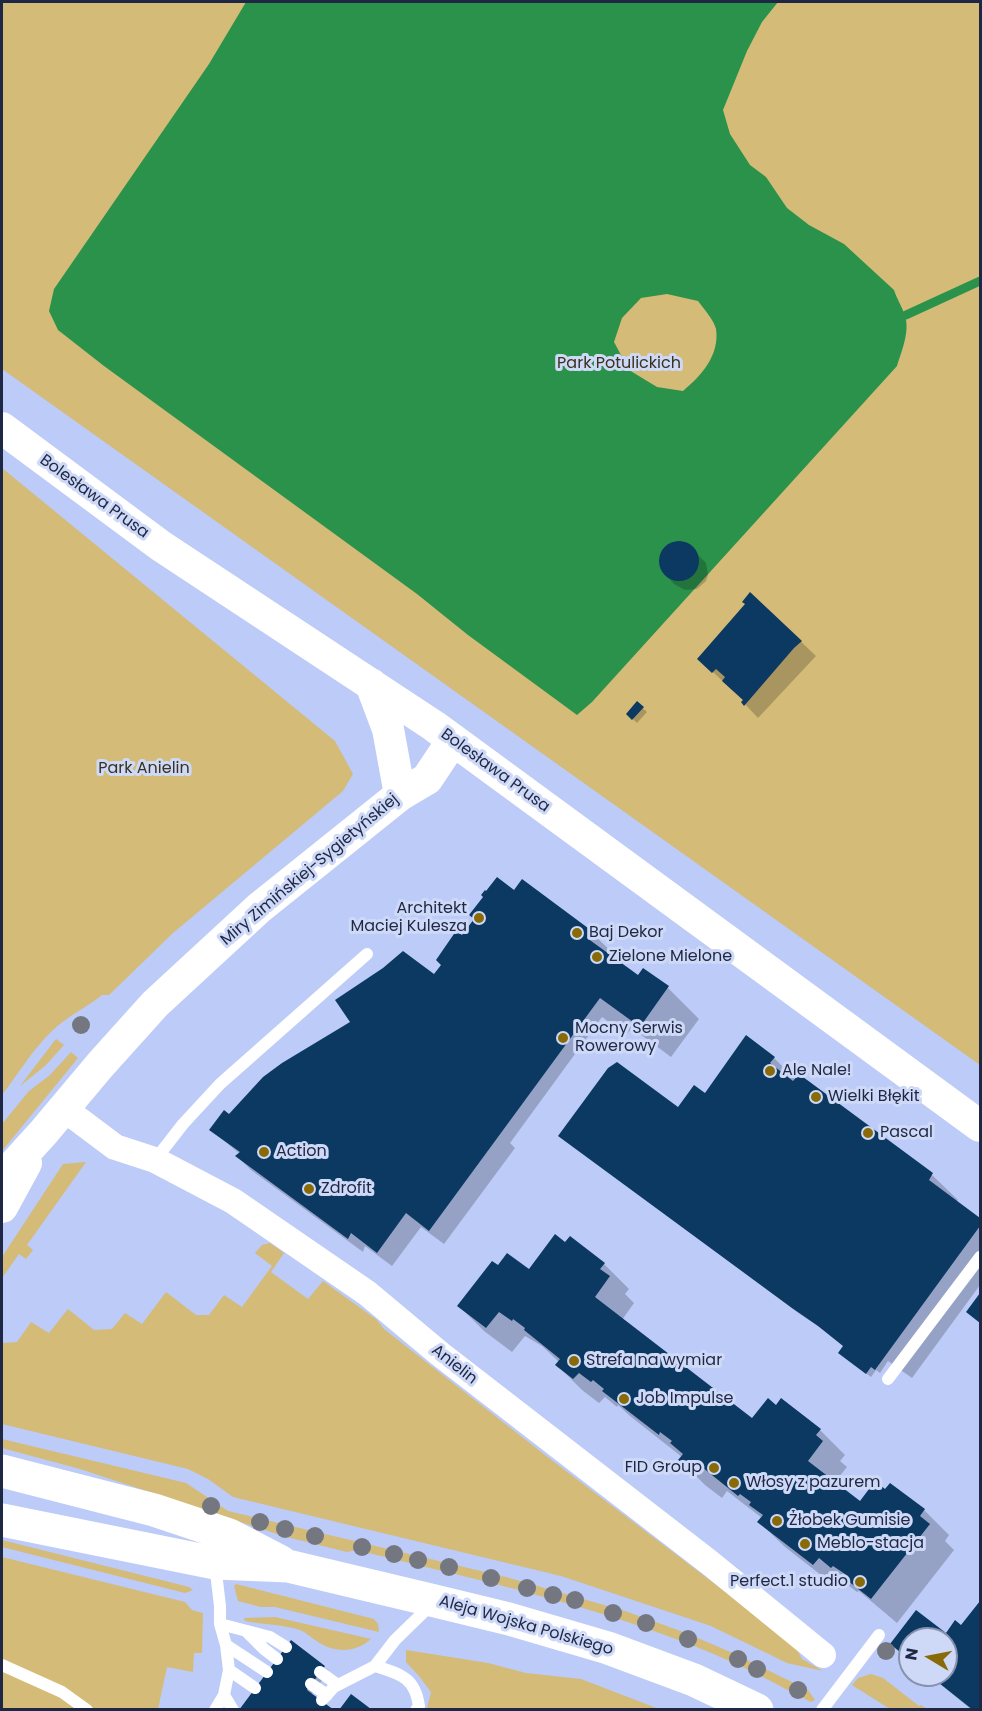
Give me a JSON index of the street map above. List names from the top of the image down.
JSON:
{
  "streets": {
    "main road": ["Aleja Wojska Polskiego"],
    "street": ["Bolesława Prusa", "Miry Zimińskiej-Sygietyńskiej", "Anielin"]
  },
  "crossings": [
    ["Bolesława Prusa", "Miry Zimińskiej-Sygietyńskiej"],
    ["Miry Zimińskiej-Sygietyńskiej", "Anielin"]
  ],
  "parks": ["Park Potulickich", "Park Anielin"],
  "places": [
    "Architekt Maciej Kulesza",
    "Baj Dekor",
    "Zielone Mielone",
    "Mocny Serwis Rowerowy",
    "Ale Nale!",
    "Wielki Błękit",
    "Pascal",
    "Action",
    "Zdrofit",
    "Strefa na wymiar",
    "Job Impulse",
    "FID Group",
    "Włosy z pazurem",
    "Żłobek Gumisie",
    "Meblo-stacja",
    "Perfect.1 studio"
  ],
  "north": "left"
}
